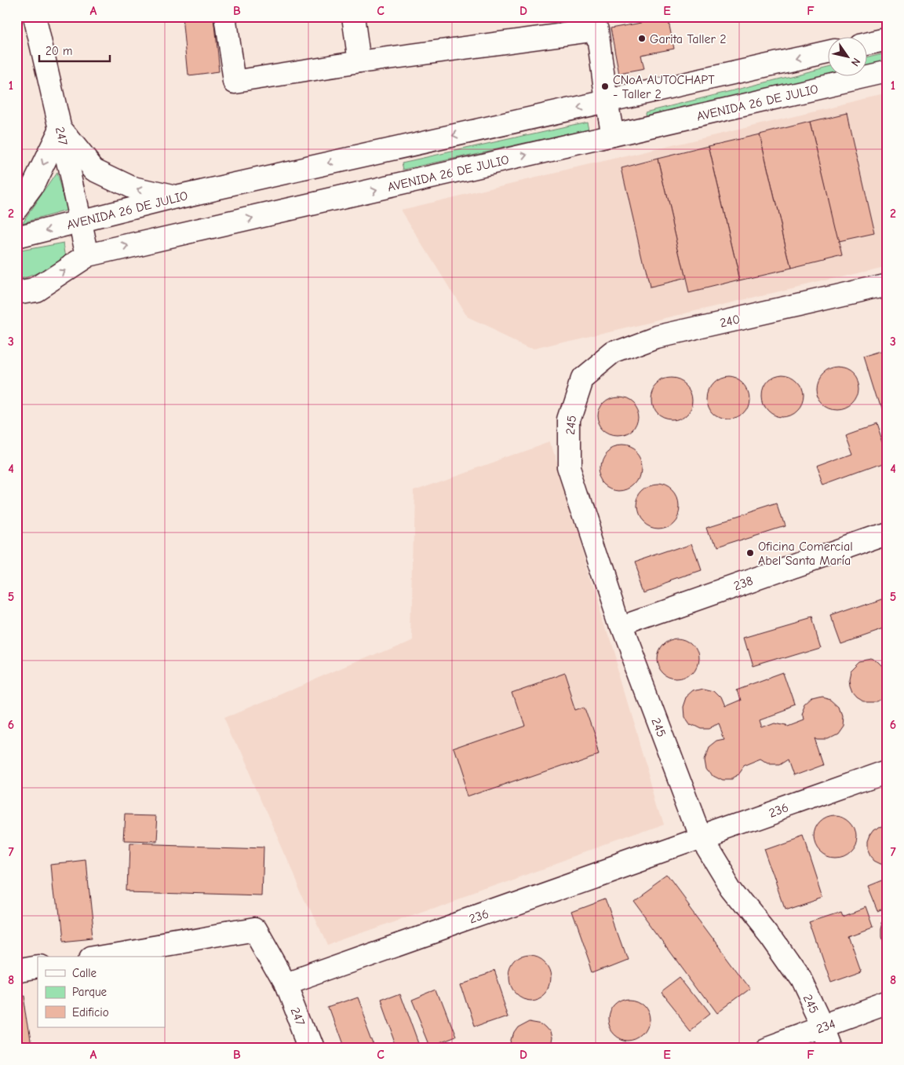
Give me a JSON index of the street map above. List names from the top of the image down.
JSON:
{
  "streets": {
    "street": [
      "AVENIDA 26 DE JULIO",
      "247",
      "240",
      "245",
      "238",
      "236",
      "234"
    ]
  },
  "crossings": [
    ["AVENIDA 26 DE JULIO", "247"],
    ["247", "236"],
    ["240", "245"],
    ["245", "238"],
    ["245", "236"],
    ["245", "234"]
  ],
  "places": ["Garita Taller 2", "CNoA AUTOCHAPT - Taller 2", "Oficina Comercial Abel Santa María"],
  "legend": ["Calle", "Parque", "Edificio"],
  "scale_bar": "20 m",
  "north": "bottom right",
  "grid": {
    "columns": [
      "A",
      "B",
      "C",
      "D",
      "E",
      "F"
    ],
    "rows": [
      "1",
      "2",
      "3",
      "4",
      "5",
      "6",
      "7",
      "8"
    ]
  }
}
